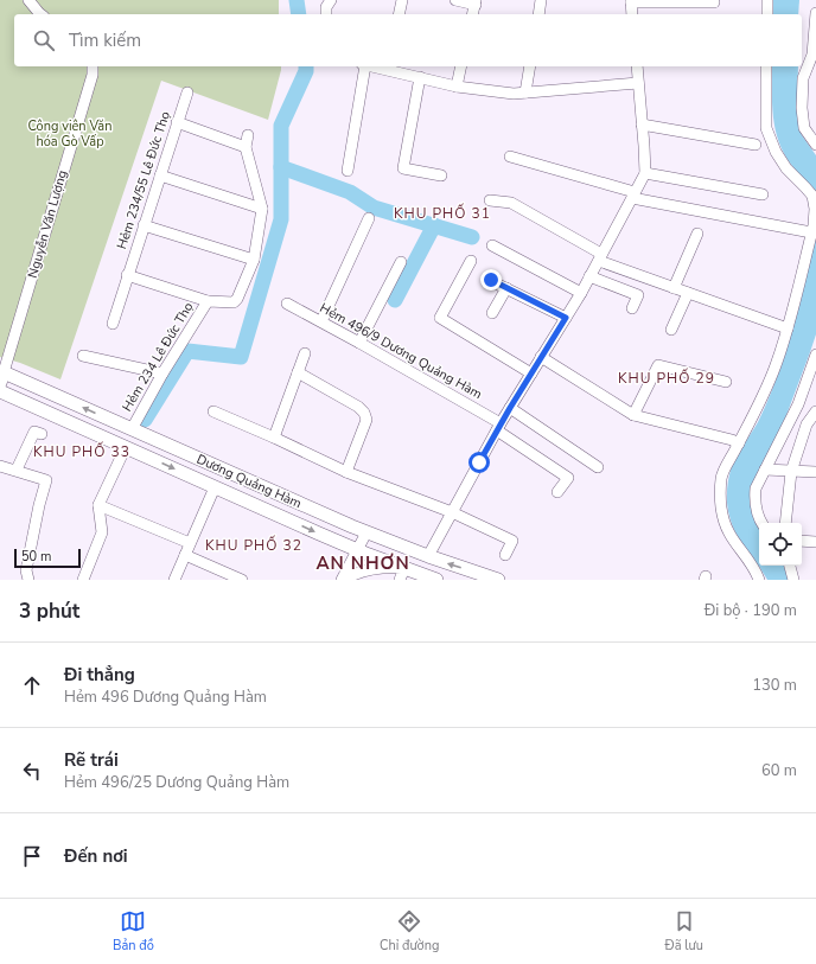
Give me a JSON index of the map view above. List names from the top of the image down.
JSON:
{
  "streets": {
    "street": [
      "Hẻm 234/55 Lê Đức Thọ",
      "Nguyễn Văn Lượng",
      "Hẻm 496/9 Dương Quảng Hàm",
      "Hẻm 234 Lê Đức Thọ",
      "Dương Quảng Hàm"
    ]
  },
  "crossings": [
    ["Nguyễn Văn Lượng", "Dương Quảng Hàm"],
    ["Hẻm 234 Lê Đức Thọ", "Dương Quảng Hàm"]
  ],
  "districts": [
    "KHU PHỐ 31",
    "KHU PHỐ 29",
    "KHU PHỐ 33",
    "KHU PHỐ 32",
    "AN NHƠN"
  ],
  "parks": ["Công viên Văn hóa Gò Vấp"],
  "scale_bar": "50 m",
  "page": {
    "search": "Tìm kiếm",
    "scale": "50 m",
    "heading": ["3 phút", "Đi bộ · 190 m"],
    "list": [
      ["Đi thẳng", "Hẻm 496 Dương Quảng Hàm", "130 m"],
      ["Rẽ trái", "Hẻm 496/25 Dương Quảng Hàm", "60 m"],
      "Đến nơi"
    ],
    "nav": ["Bản đồ", "Chỉ đường", "Đã lưu"]
  }
}
